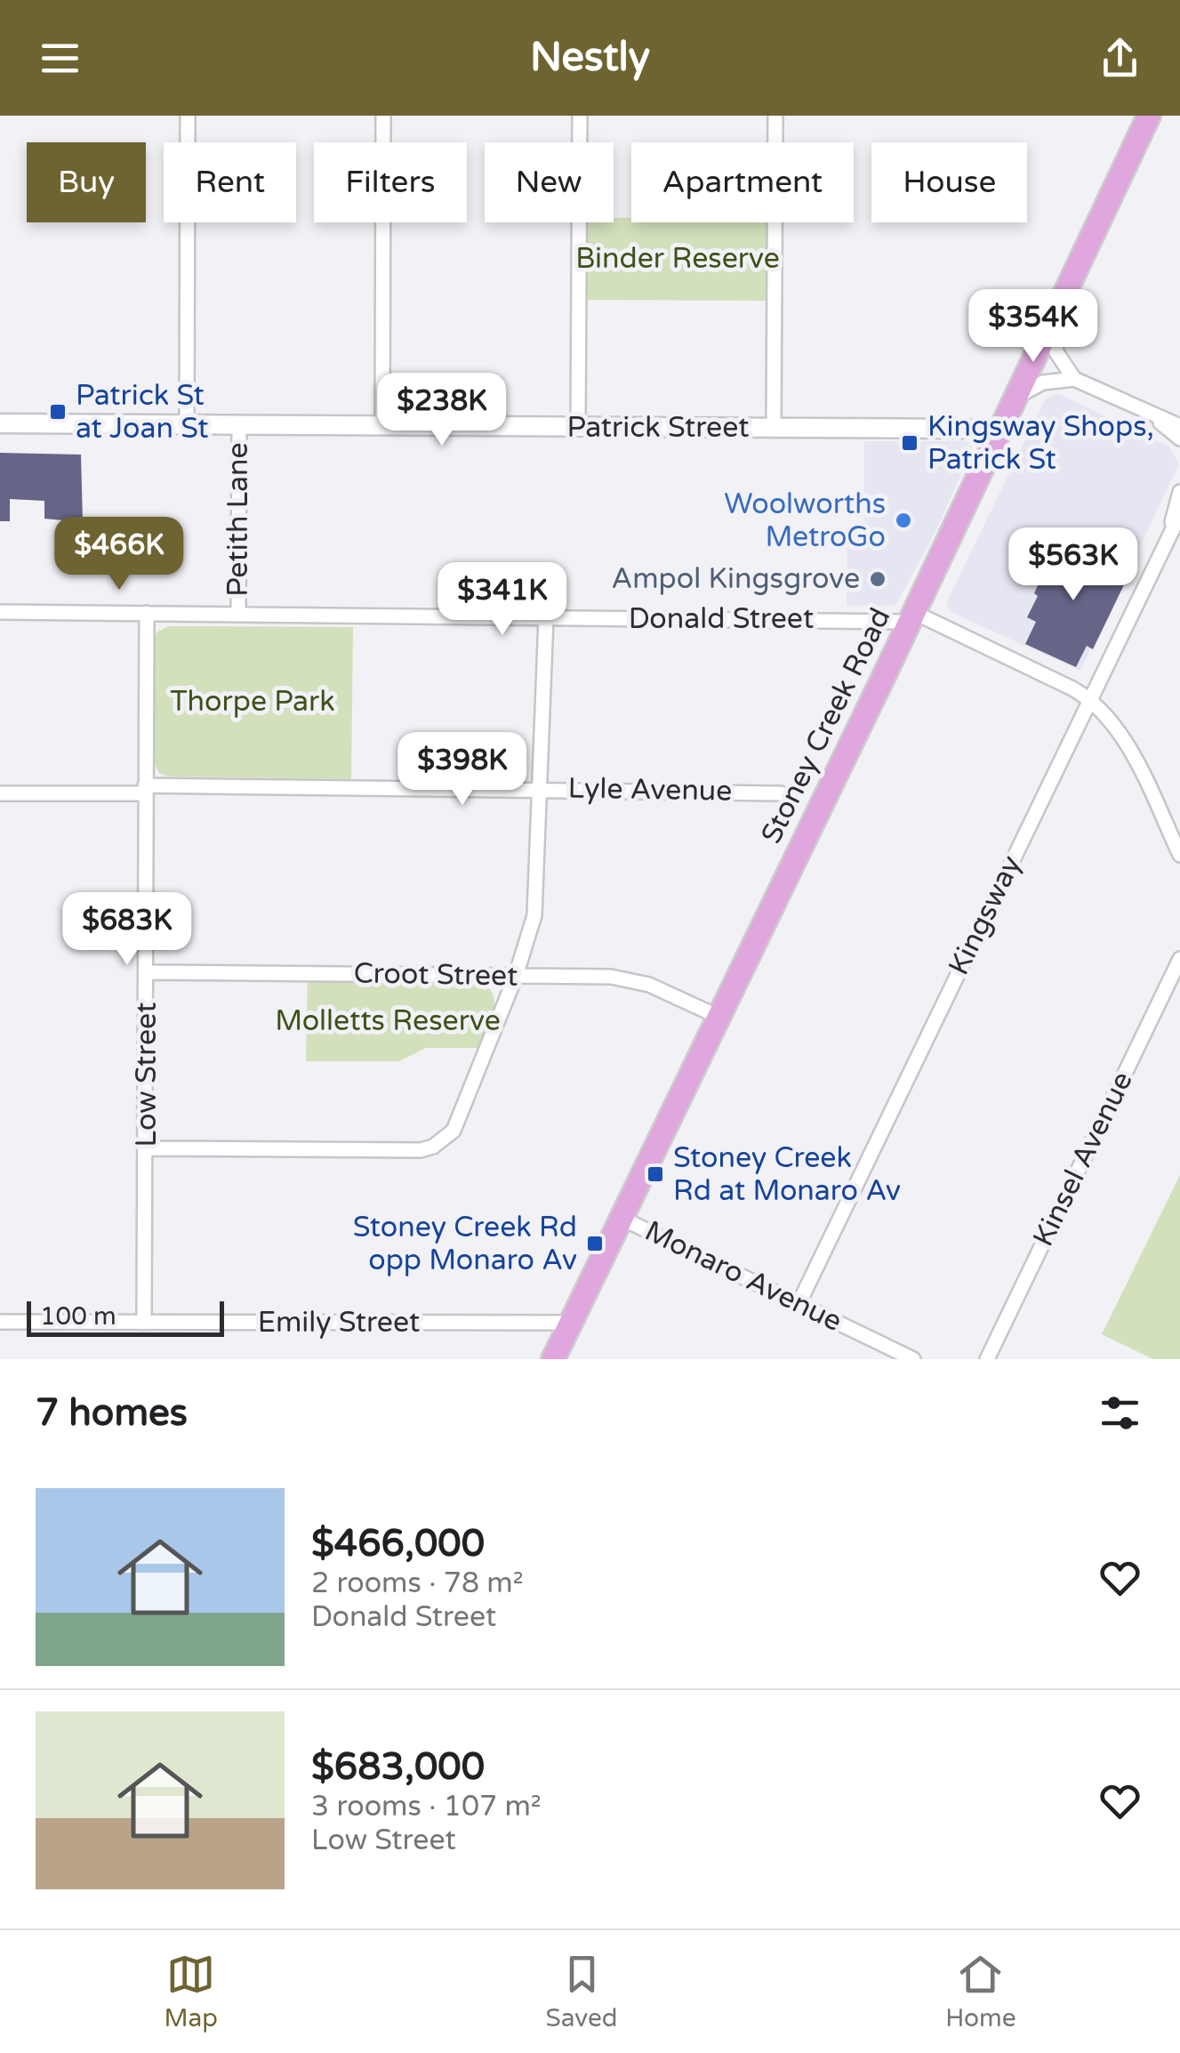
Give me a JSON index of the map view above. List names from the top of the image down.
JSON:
{
  "streets": {
    "main road": ["Stoney Creek Road"],
    "street": [
      "Patrick Street",
      "Petith Lane",
      "Donald Street",
      "Lyle Avenue",
      "Kingsway",
      "Croot Street",
      "Low Street",
      "Kinsel Avenue",
      "Monaro Avenue",
      "Emily Street"
    ]
  },
  "crossings": [
    ["Patrick Street", "Petith Lane"],
    ["Patrick Street", "Stoney Creek Road"],
    ["Petith Lane", "Donald Street"],
    ["Donald Street", "Stoney Creek Road"],
    ["Donald Street", "Low Street"],
    ["Stoney Creek Road", "Croot Street"],
    ["Stoney Creek Road", "Monaro Avenue"],
    ["Stoney Creek Road", "Emily Street"],
    ["Lyle Avenue", "Low Street"],
    ["Kingsway", "Monaro Avenue"],
    ["Croot Street", "Low Street"],
    ["Low Street", "Emily Street"]
  ],
  "parks": ["Binder Reserve", "Thorpe Park", "Molletts Reserve"],
  "places": {
    "transit": [
      "Patrick St at Joan St",
      "Kingsway Shops, Patrick St",
      "Stoney Creek Rd at Monaro Av",
      "Stoney Creek Rd opp Monaro Av"
    ],
    "other": ["Woolworths MetroGo", "Ampol Kingsgrove"]
  },
  "scale_bar": "100 m",
  "page": {
    "header": "Nestly",
    "chip": [
      "Buy",
      "Rent",
      "Filters",
      "New",
      "Apartment",
      "House"
    ],
    "price": [
      "$354K",
      "$238K",
      "$466K",
      "$563K",
      "$341K",
      "$398K",
      "$683K"
    ],
    "scale": "100 m",
    "heading": "7 homes",
    "list": [
      {
        "name": "$466,000",
        "note": "2 rooms · 78 m² · Donald Street"
      },
      {
        "name": "$683,000",
        "note": "3 rooms · 107 m² · Low Street"
      }
    ],
    "tabs": ["Map", "Saved", "Home"]
  }
}
